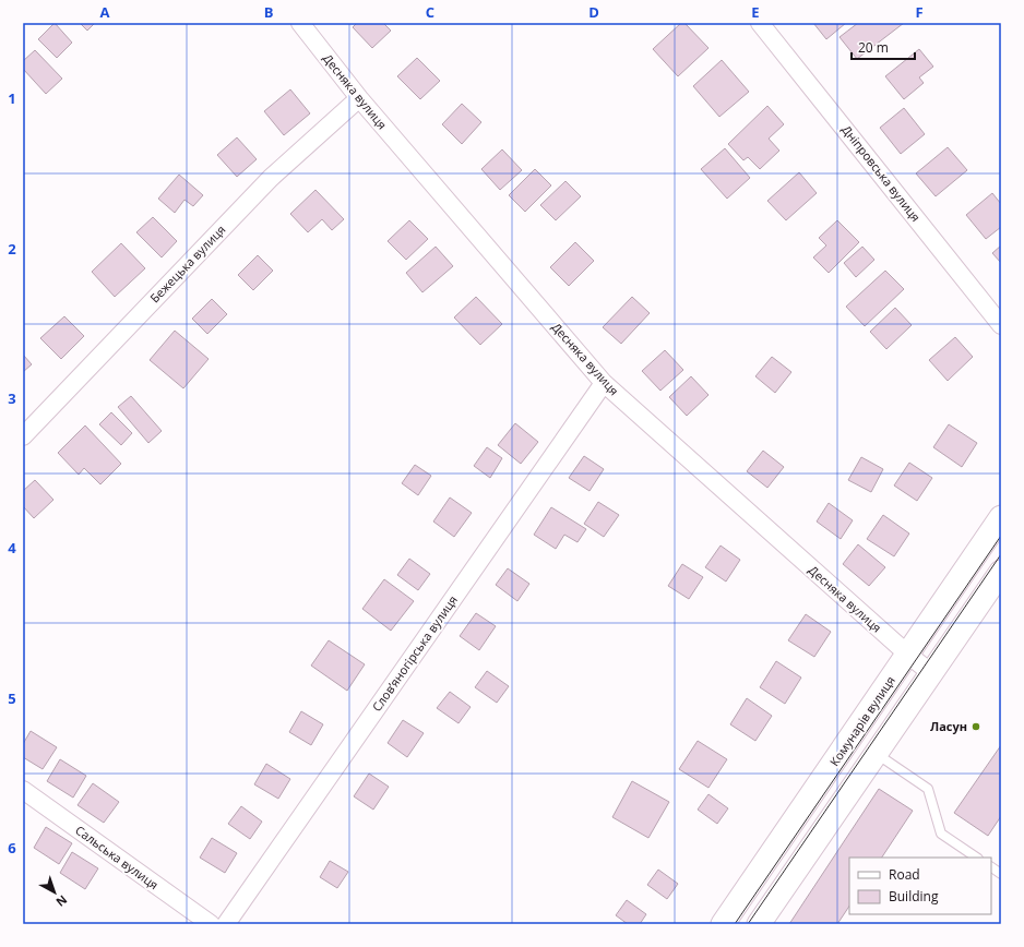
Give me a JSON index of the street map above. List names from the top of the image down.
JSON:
{
  "streets": {
    "street": [
      "Десняка вулиця",
      "Дніпровська вулиця",
      "Бежецька вулиця",
      "Слов’яногірська вулиця",
      "Комунарів вулиця",
      "Сальська вулиця"
    ]
  },
  "crossings": [
    ["Десняка вулиця", "Бежецька вулиця"],
    ["Десняка вулиця", "Слов’яногірська вулиця"],
    ["Десняка вулиця", "Комунарів вулиця"]
  ],
  "places": ["Ласун"],
  "legend": ["Road", "Building"],
  "scale_bar": "20 m",
  "north": "bottom right",
  "grid": {
    "columns": [
      "A",
      "B",
      "C",
      "D",
      "E",
      "F"
    ],
    "rows": [
      "1",
      "2",
      "3",
      "4",
      "5",
      "6"
    ]
  }
}
